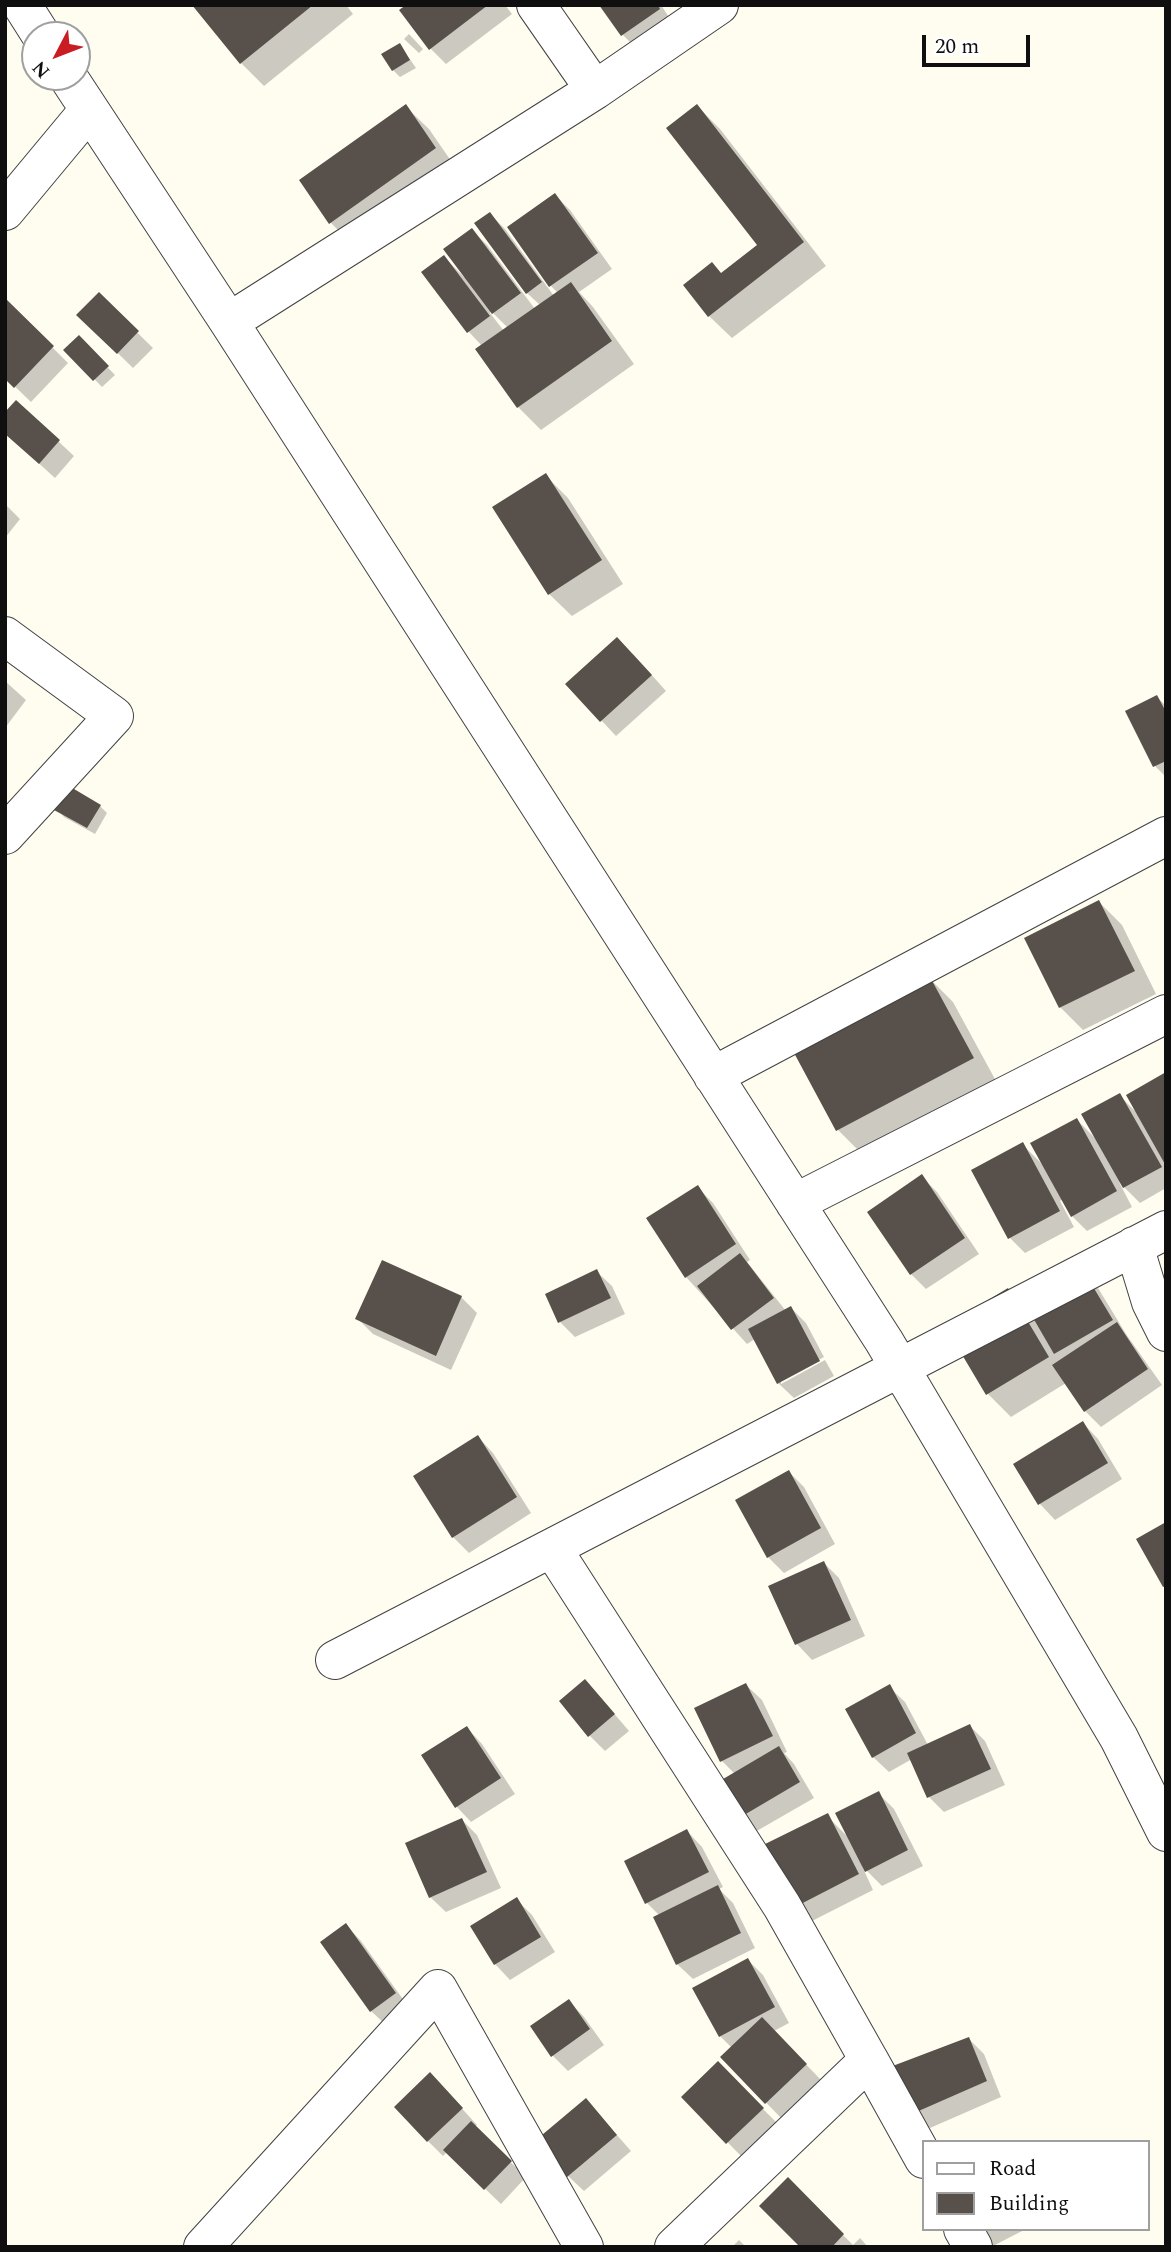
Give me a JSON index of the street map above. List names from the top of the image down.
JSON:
{
  "legend": ["Road", "Building"],
  "scale_bar": "20 m",
  "north": "bottom left"
}
